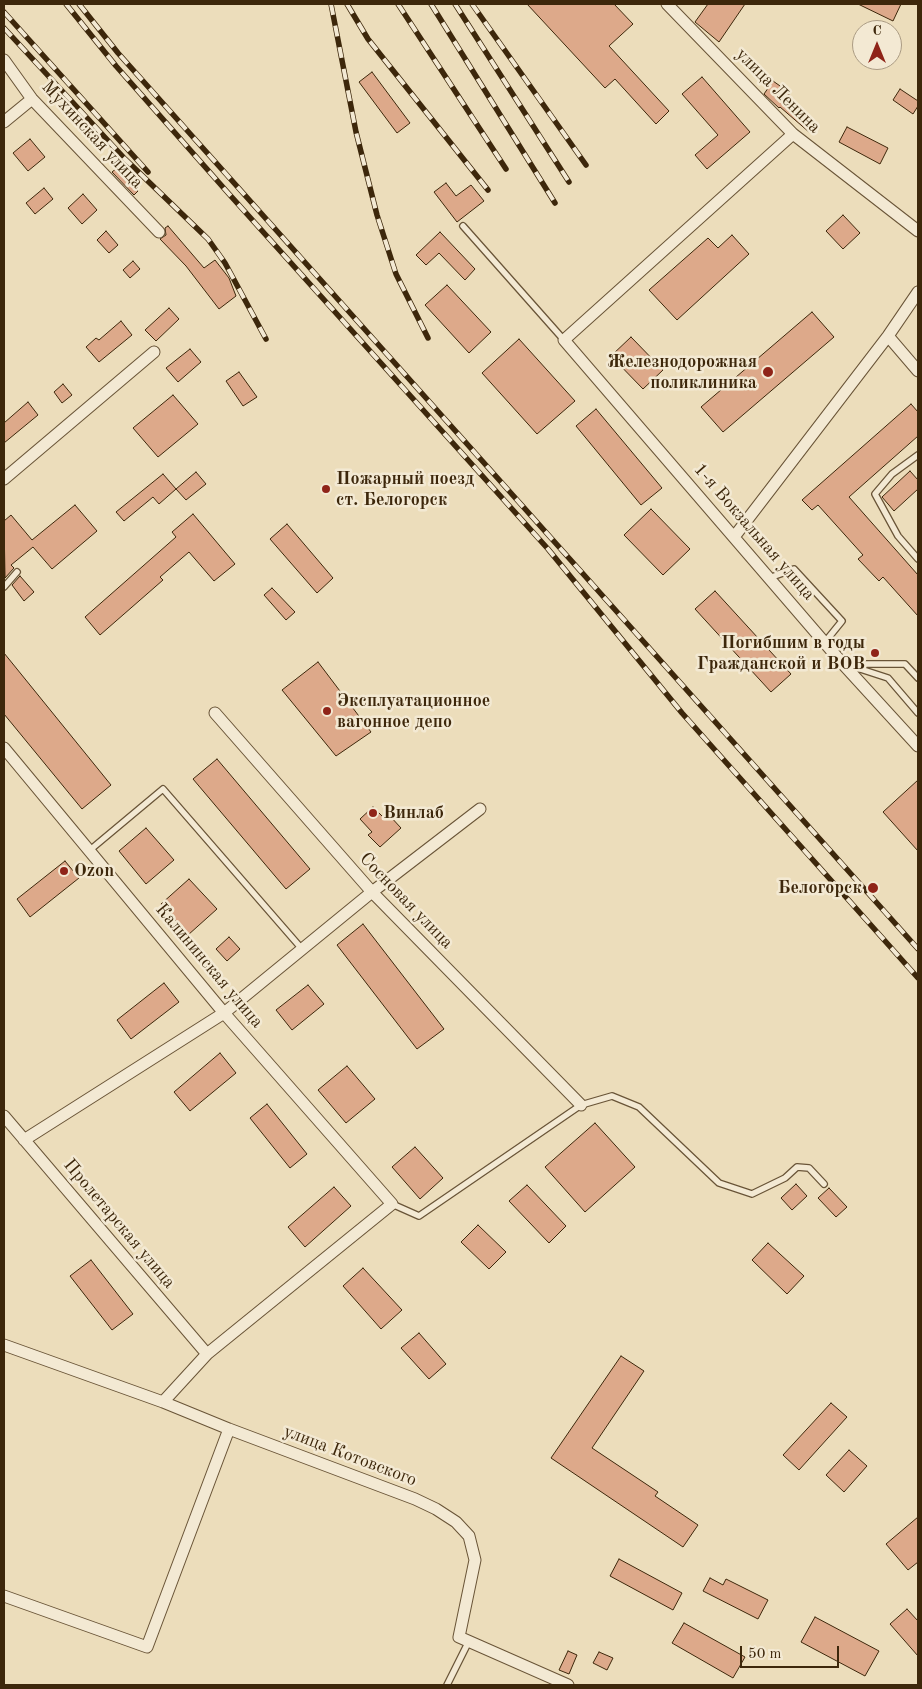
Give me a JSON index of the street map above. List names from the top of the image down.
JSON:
{
  "streets": {
    "street": [
      "улица Ленина",
      "Мухинская улица",
      "1-я Вокзальная улица",
      "Сосновая улица",
      "Калининская улица",
      "Пролетарская улица",
      "улица Котовского"
    ]
  },
  "places": [
    "Железнодорожная поликлиника",
    "Пожарный поезд ст. Белогорск",
    "Погибшим в годы Гражданской и ВОВ",
    "Эксплуатационное вагонное депо",
    "Винлаб",
    "Ozon",
    "Белогорск"
  ],
  "scale_bar": "50 m",
  "north": "top"
}
